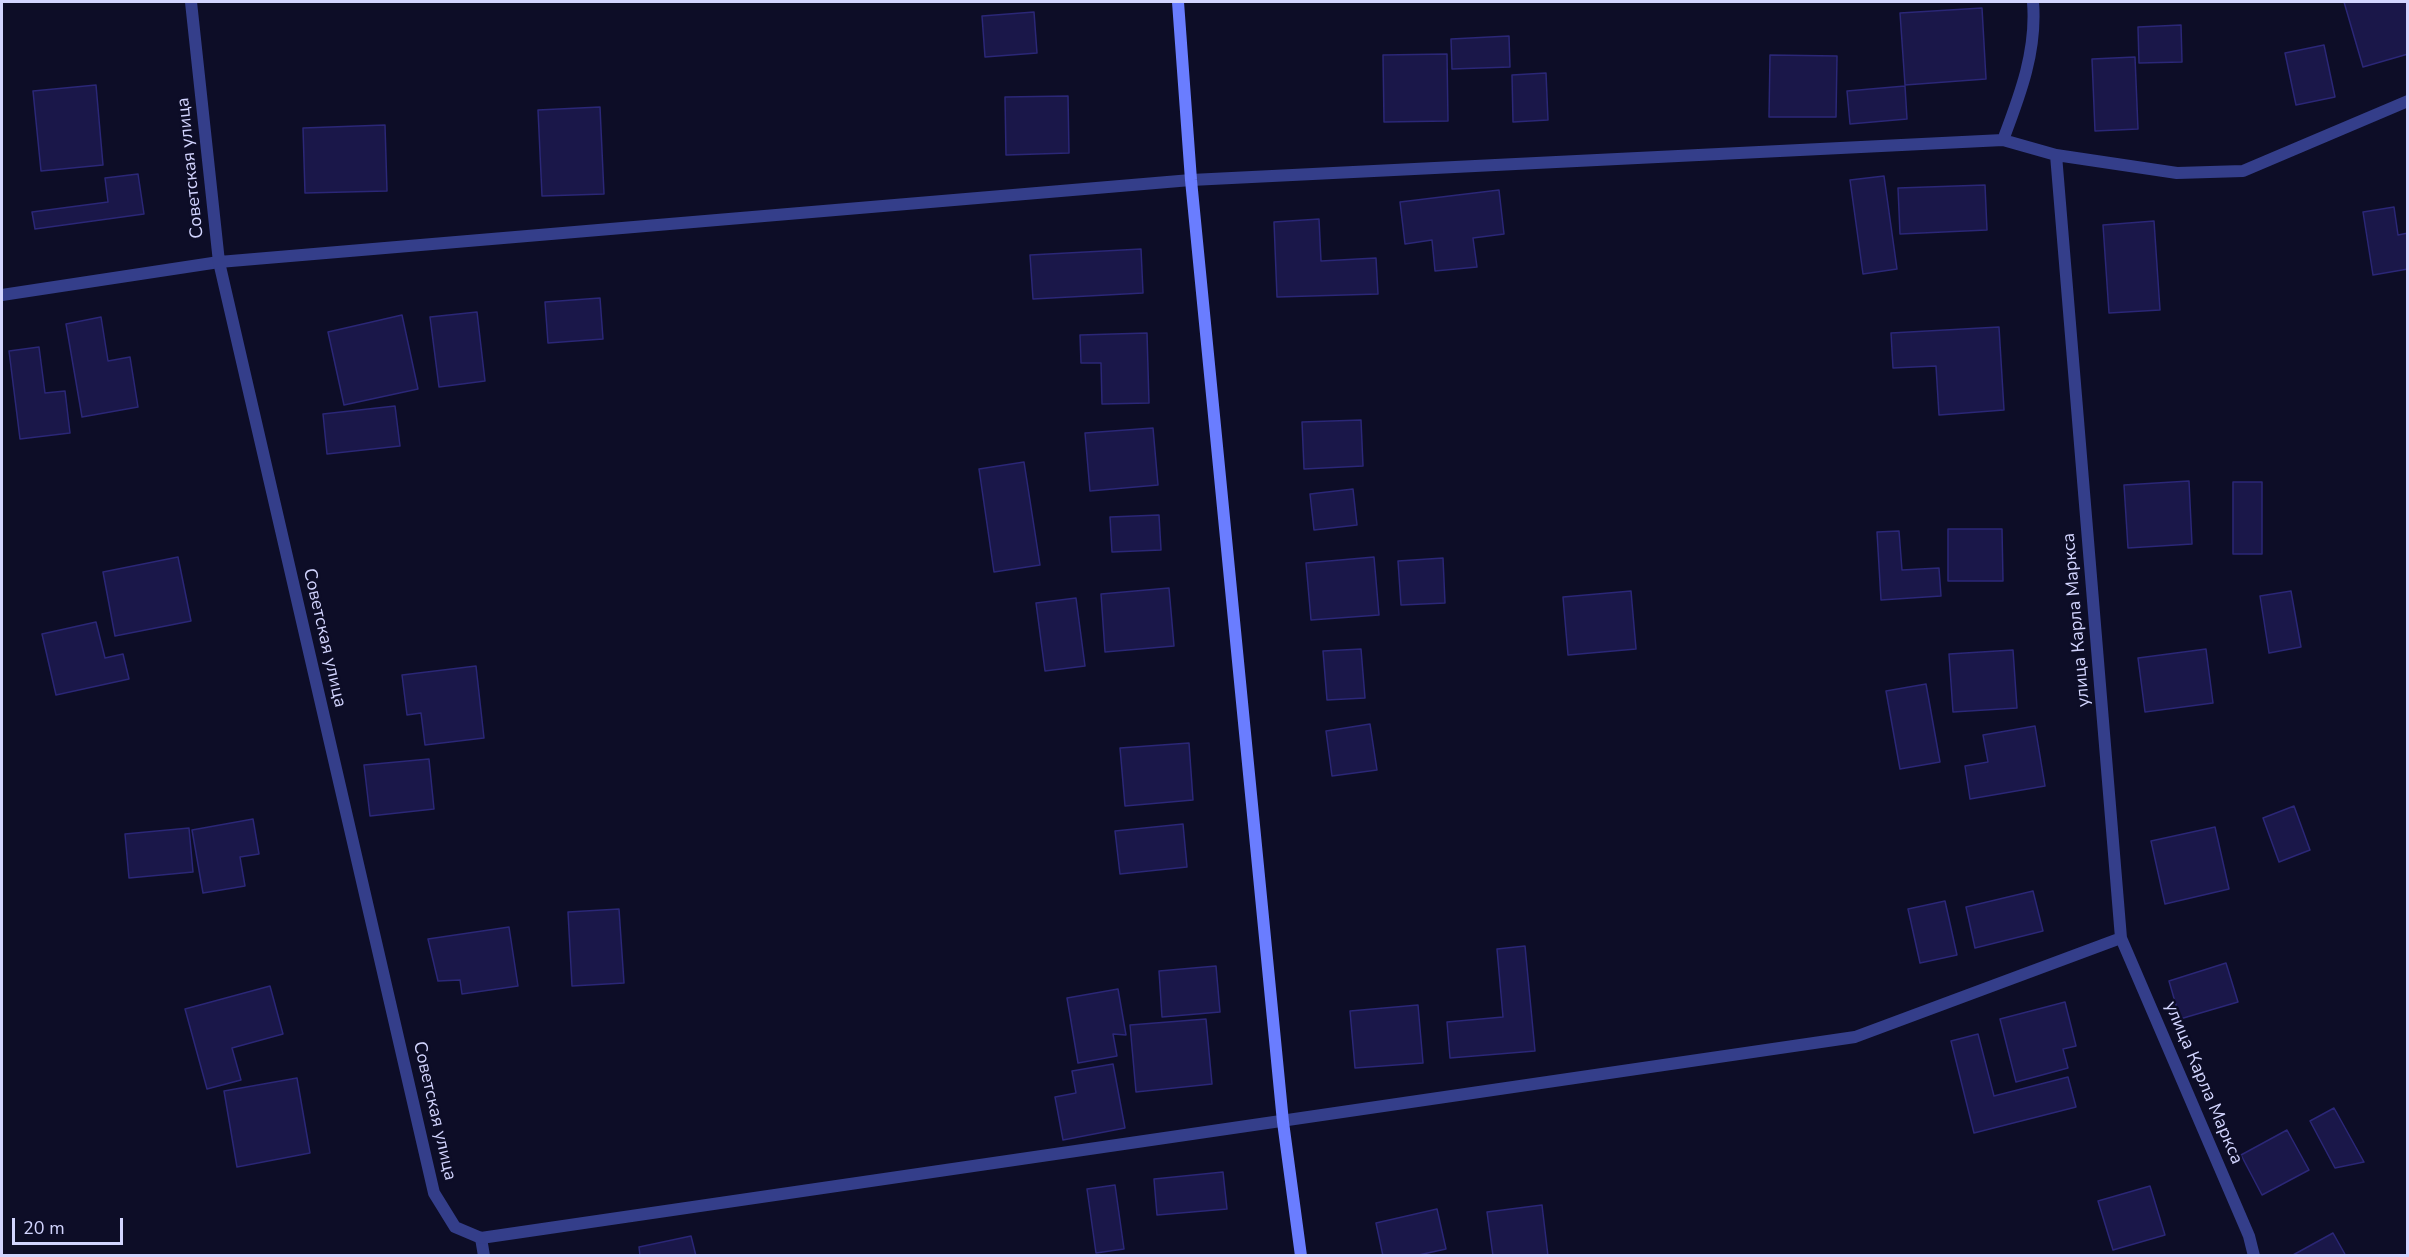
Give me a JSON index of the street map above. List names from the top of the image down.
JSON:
{
  "streets": {
    "street": ["Советская улица", "улица Карла Маркса"]
  },
  "scale_bar": "20 m"
}
